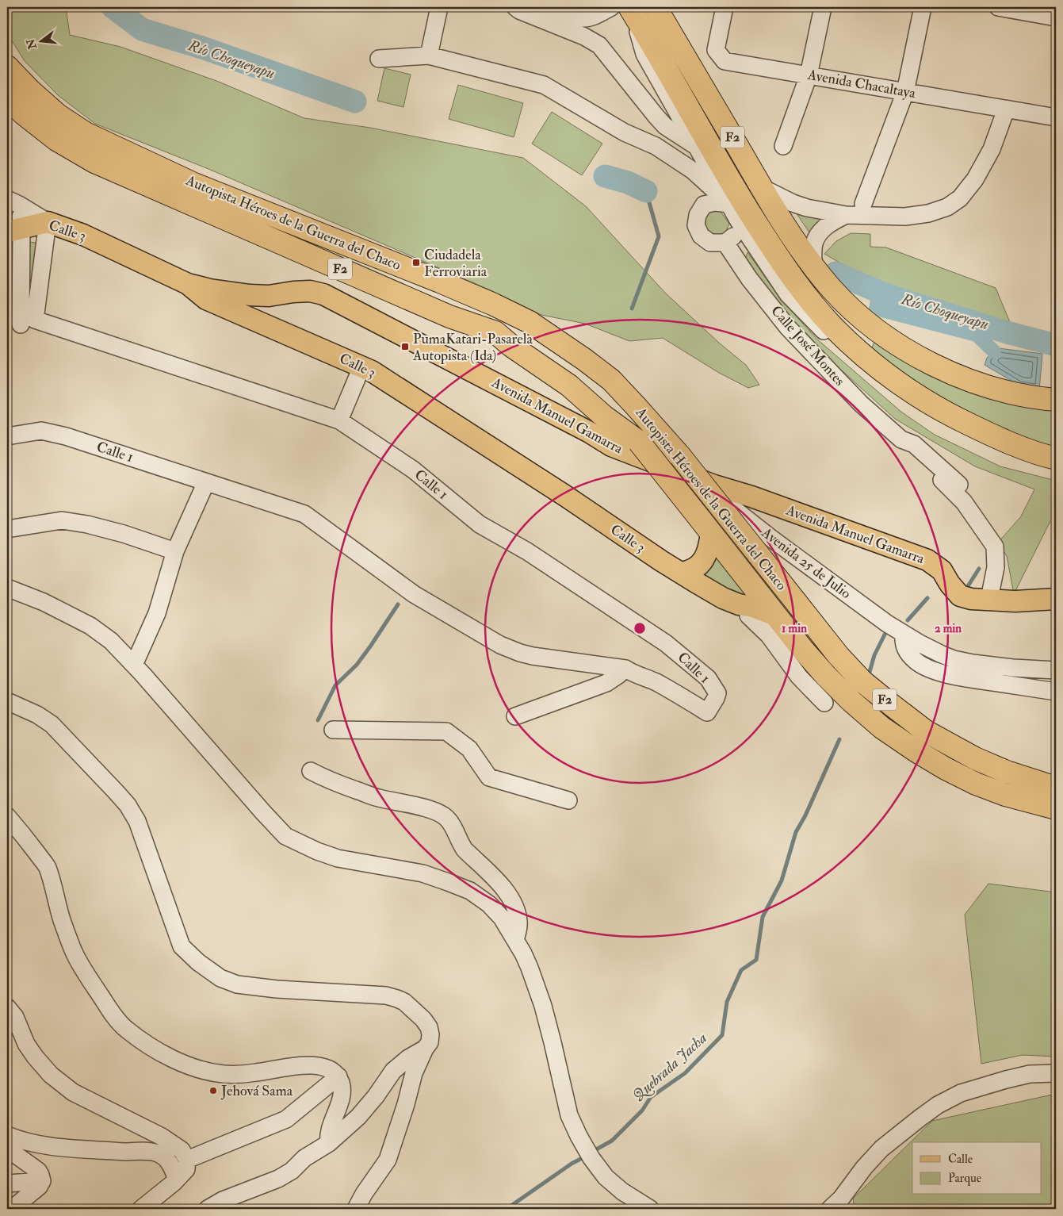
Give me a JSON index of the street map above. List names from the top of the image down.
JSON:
{
  "streets": {
    "highway": ["F2", "Autopista Héroes de la Guerra del Chaco"],
    "main road": ["Calle 3", "Avenida Manuel Gamarra"],
    "street": [
      "Avenida Chacaltaya",
      "Calle José Montes",
      "Calle 1",
      "Avenida 25 de Julio"
    ]
  },
  "crossings": [
    ["Autopista Héroes de la Guerra del Chaco", "Calle 3"],
    ["Calle 3", "Avenida Manuel Gamarra"],
    ["Calle José Montes", "Avenida Manuel Gamarra"],
    ["Avenida Manuel Gamarra", "Avenida 25 de Julio"]
  ],
  "water": ["Río Choqueyapu", "Quebrada Jacha"],
  "places": {
    "transit": ["Ciudadela Ferroviaria", "PumaKatari-Pasarela Autopista (Ida)"],
    "other": ["Jehová Sama"]
  },
  "legend": ["Calle", "Parque"],
  "north": "left",
  "rings": ["1 min", "2 min"]
}
